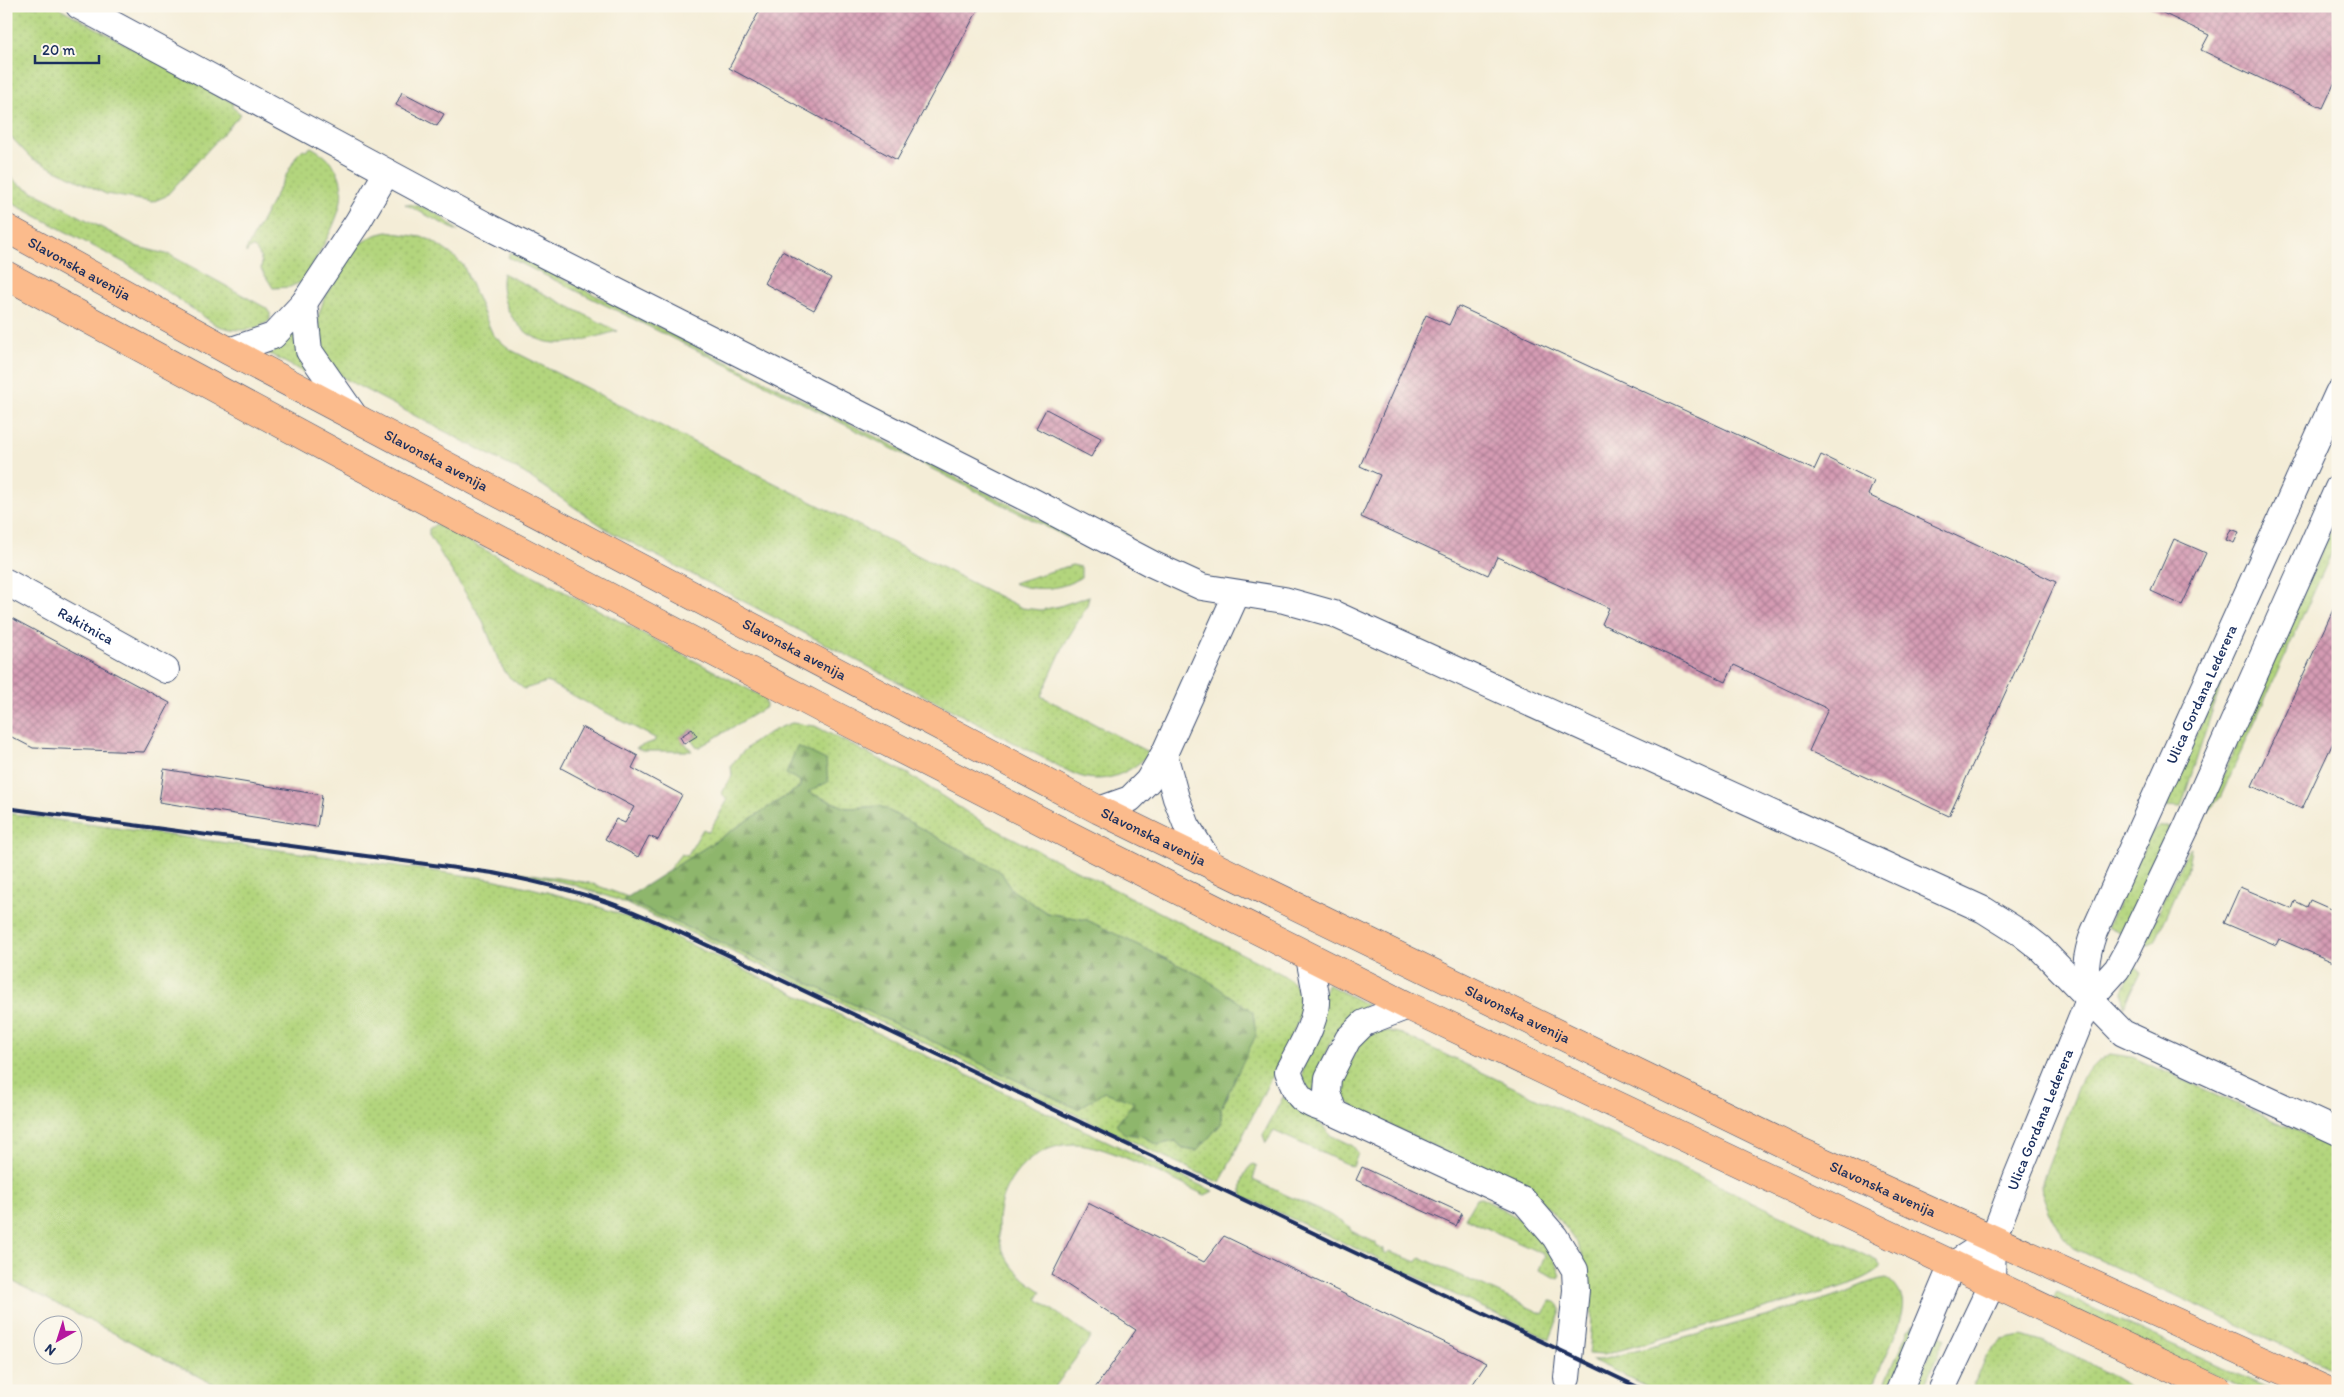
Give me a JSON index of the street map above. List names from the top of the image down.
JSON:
{
  "streets": {
    "main road": ["Slavonska avenija"],
    "street": ["Rakitnica", "Ulica Gordana Lederera"]
  },
  "crossings": [
    ["Slavonska avenija", "Ulica Gordana Lederera"]
  ],
  "scale_bar": "20 m",
  "north": "bottom left"
}
